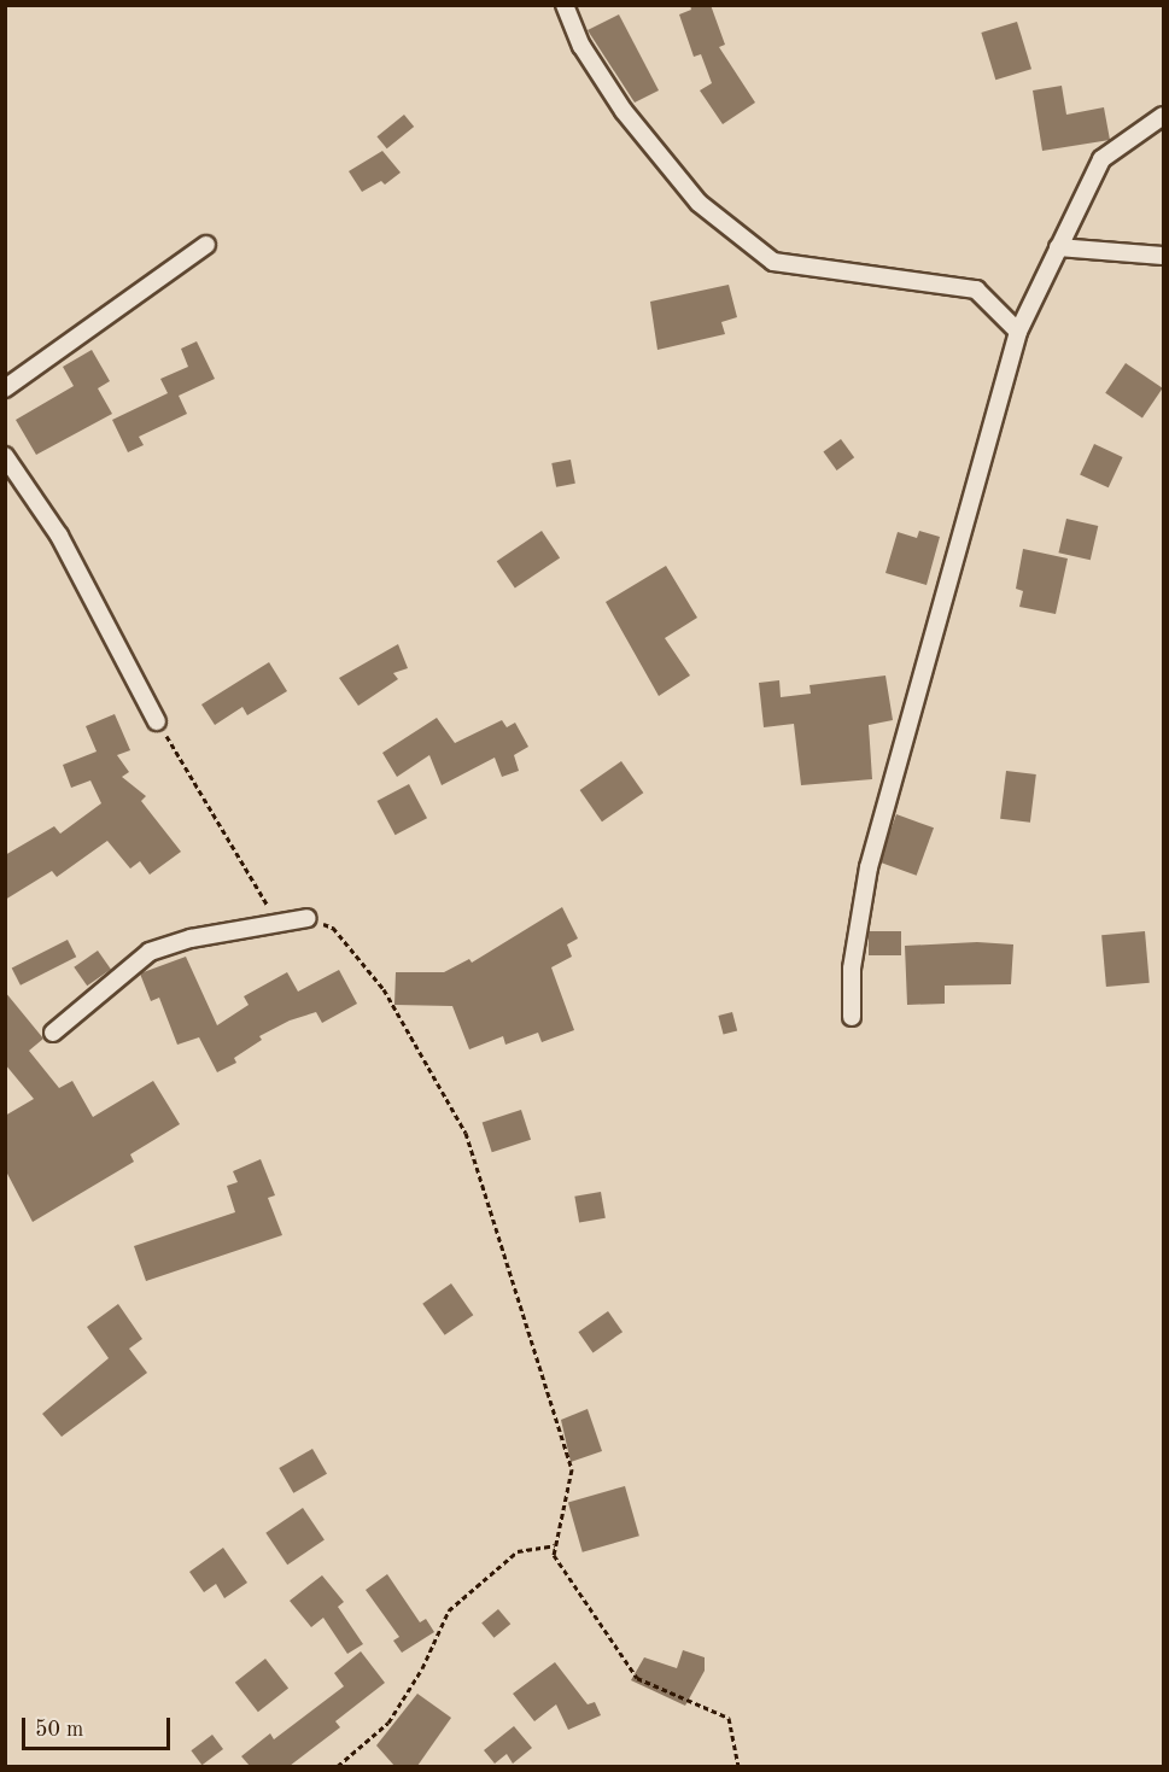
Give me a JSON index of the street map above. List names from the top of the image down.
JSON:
{
  "scale_bar": "50 m"
}
